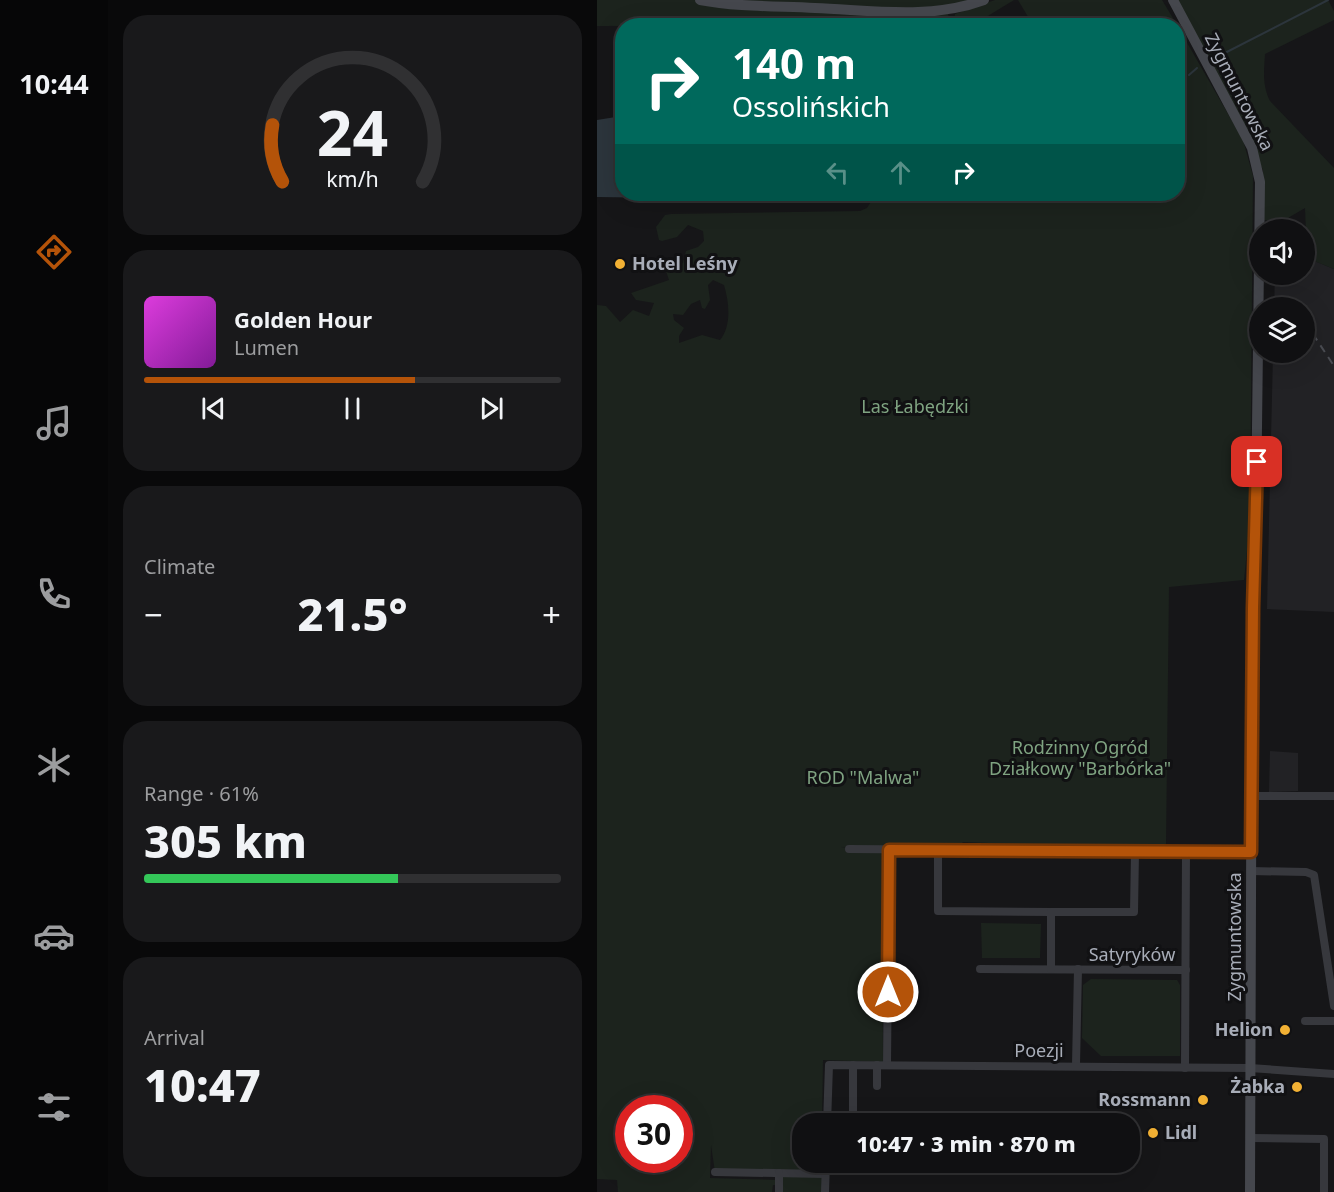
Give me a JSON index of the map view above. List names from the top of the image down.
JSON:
{
  "streets": {
    "street": ["Zygmuntowska", "Satyryków", "Poezji"]
  },
  "crossings": [
    ["Zygmuntowska", "Poezji"],
    ["Satyryków", "Poezji"]
  ],
  "parks": ["Las Łabędzki", "Rodzinny Ogród Działkowy \"Barbórka\"", "ROD \"Malwa\""],
  "places": [
    "Hotel Leśny",
    "Helion",
    "Żabka",
    "Rossmann",
    "Lidl"
  ],
  "page": {
    "tabs": "10:44",
    "turn": ["140 m", "Ossolińskich"],
    "song": ["Golden Hour", "Lumen"],
    "tile": [
      "Climate",
      ["Range · 61%", "305 km"],
      ["Arrival", "10:47"]
    ],
    "heat": ["−", "21.5°", "+"],
    "limit": "30",
    "trip": "10:47 · 3 min · 870 m",
    "gauge": ["24", "km/h"]
  }
}
